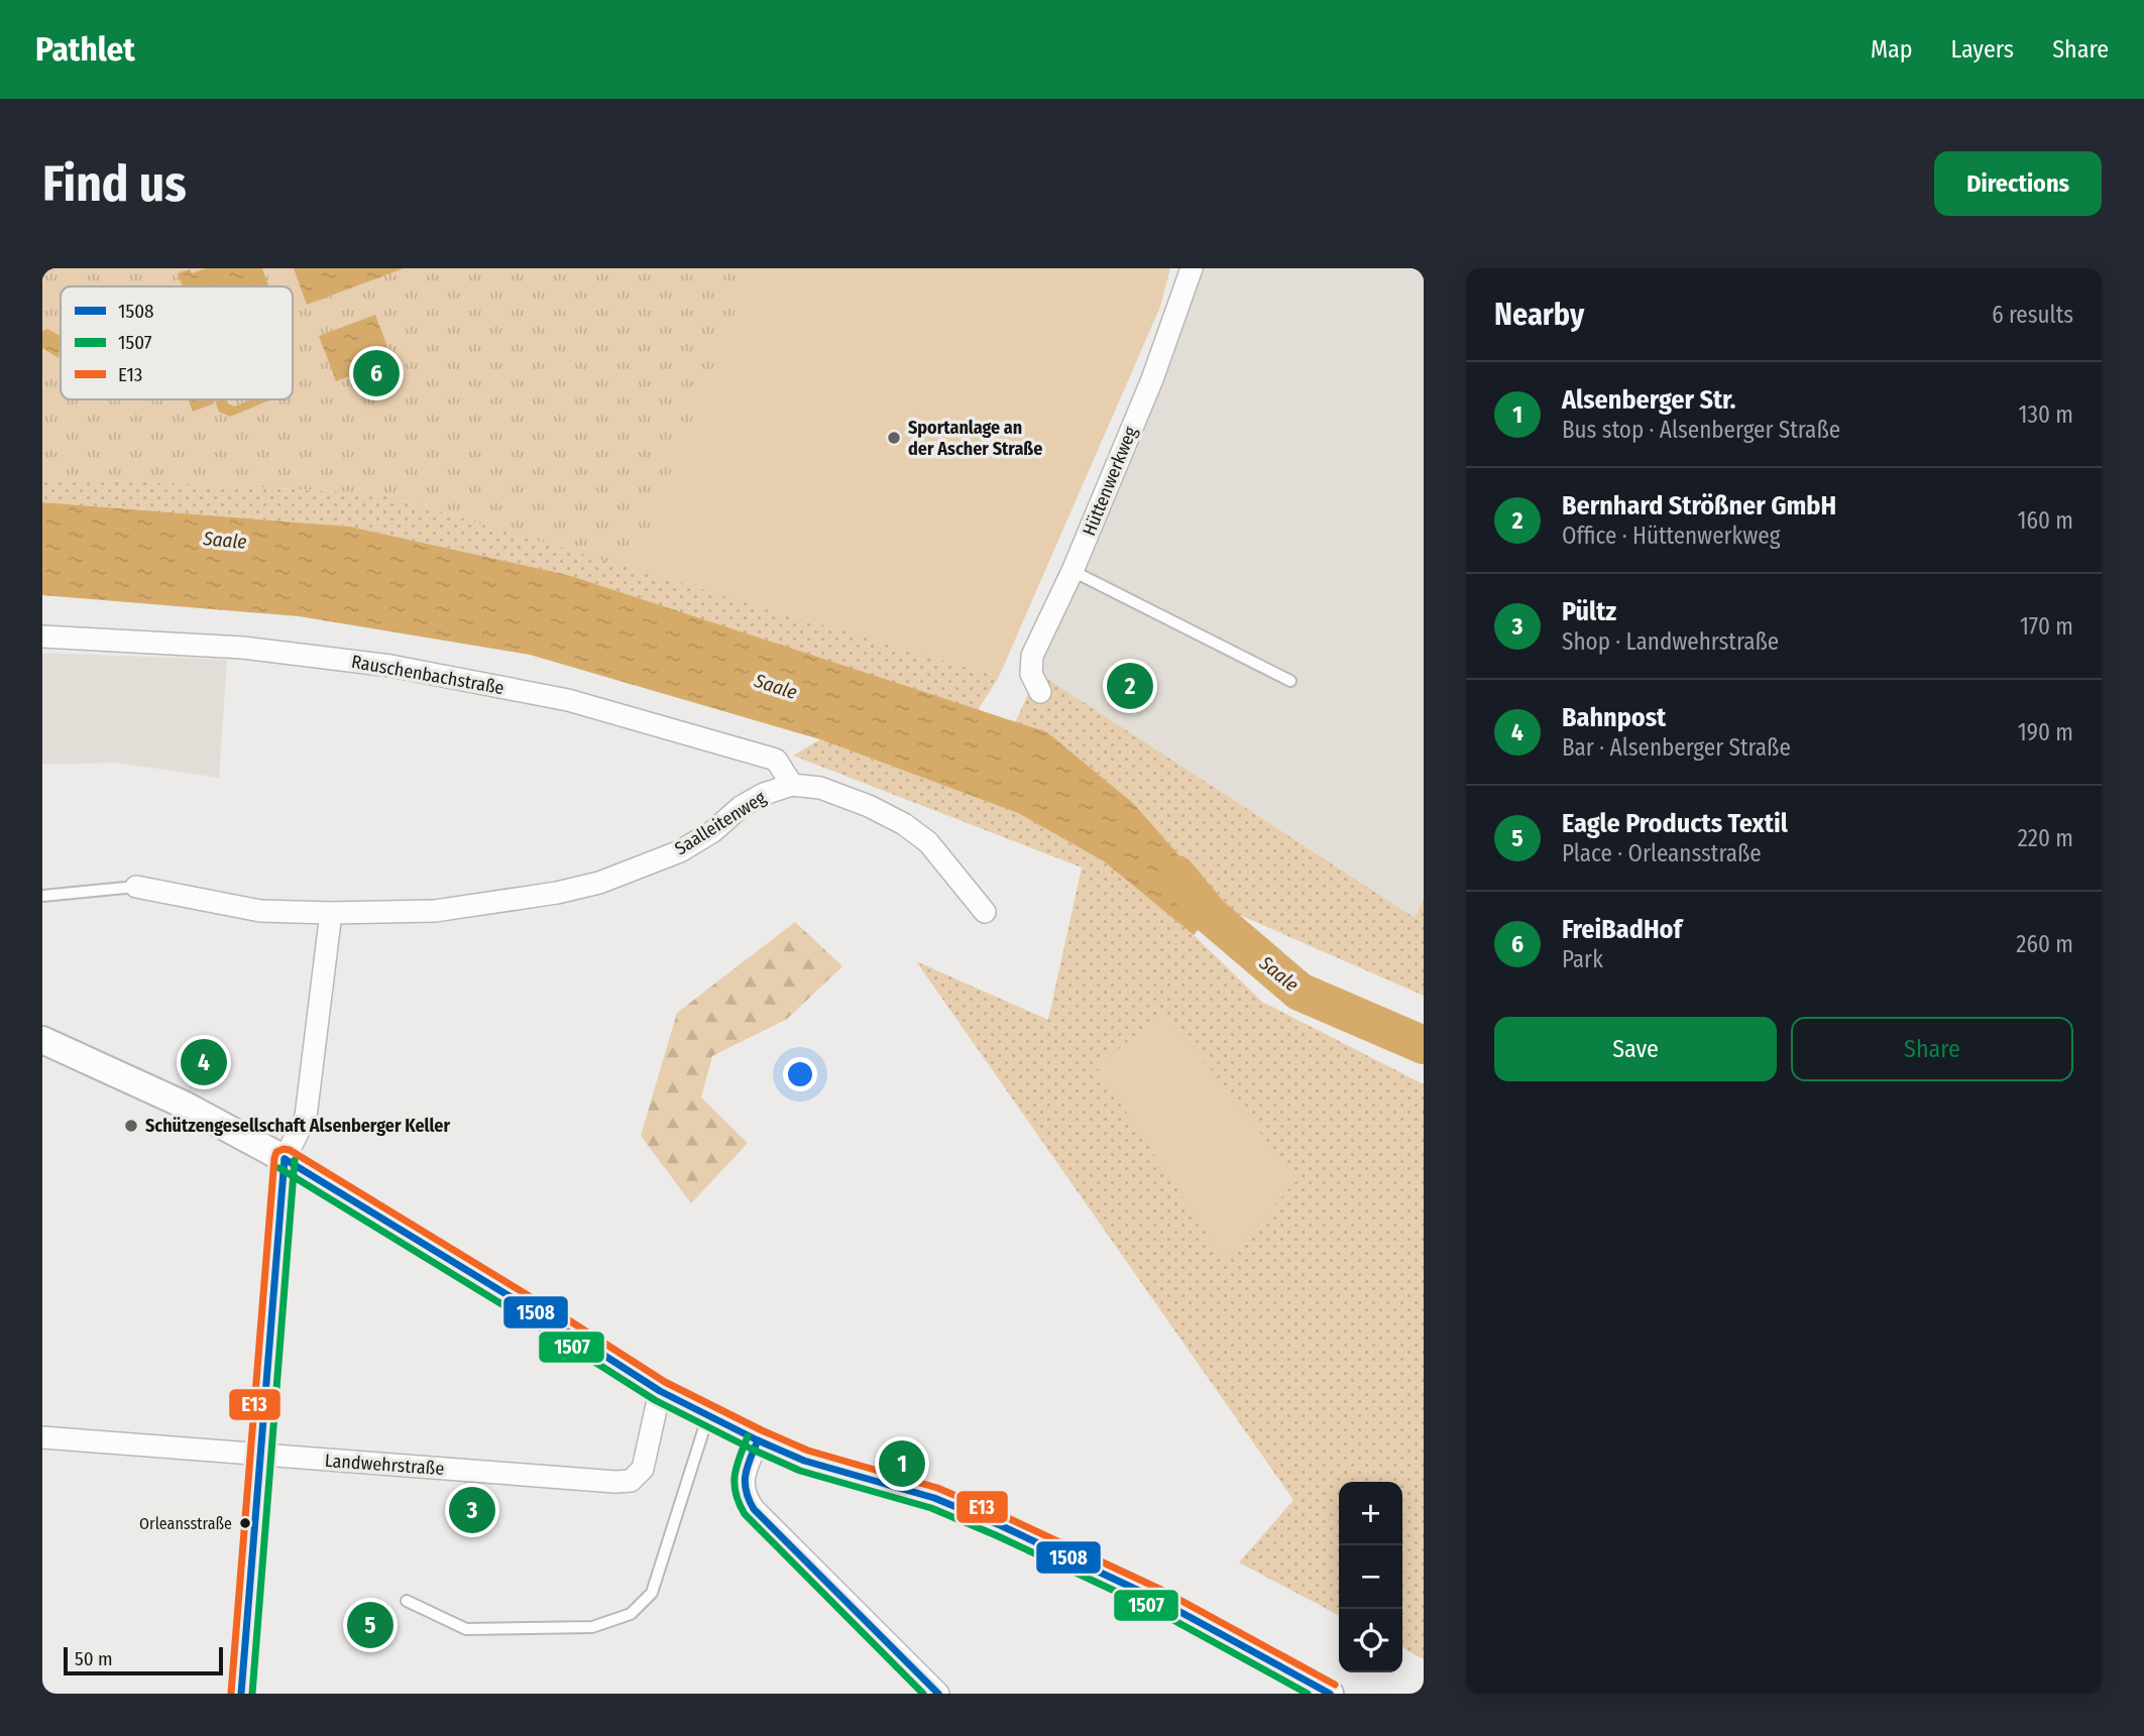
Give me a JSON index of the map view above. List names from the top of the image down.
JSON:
{
  "streets": {
    "street": [
      "Hüttenwerkweg",
      "Rauschenbachstraße",
      "Saalleitenweg",
      "Landwehrstraße"
    ]
  },
  "crossings": [
    ["Rauschenbachstraße", "Saalleitenweg"]
  ],
  "water": ["Saale"],
  "places": ["Sportanlage an der Ascher Straße", "Schützengesellschaft Alsenberger Keller", "Orleansstraße"],
  "lines": ["transit line E13", "transit line 1508", "transit line 1507"],
  "legend": ["1508", "1507", "E13"],
  "scale_bar": "50 m",
  "page": {
    "header": "Pathlet",
    "nav": ["Map", "Layers", "Share"],
    "buttons": [
      "Directions",
      ["Save", "Share"]
    ],
    "title": "Find us",
    "heading": ["Nearby", "6 results"],
    "pins": [
      "6",
      "2",
      "4",
      "1",
      "3",
      "5"
    ],
    "list": [
      {
        "mark": "1",
        "name": "Alsenberger Str.",
        "note": "Bus stop · Alsenberger Straße",
        "value": "130 m"
      },
      {
        "mark": "2",
        "name": "Bernhard Strößner GmbH",
        "note": "Office · Hüttenwerkweg",
        "value": "160 m"
      },
      {
        "mark": "3",
        "name": "Pültz",
        "note": "Shop · Landwehrstraße",
        "value": "170 m"
      },
      {
        "mark": "4",
        "name": "Bahnpost",
        "note": "Bar · Alsenberger Straße",
        "value": "190 m"
      },
      {
        "mark": "5",
        "name": "Eagle Products Textil",
        "note": "Place · Orleansstraße",
        "value": "220 m"
      },
      {
        "mark": "6",
        "name": "FreiBadHof",
        "note": "Park",
        "value": "260 m"
      }
    ],
    "map_buttons": ["+", "−"],
    "scale": "50 m"
  }
}
